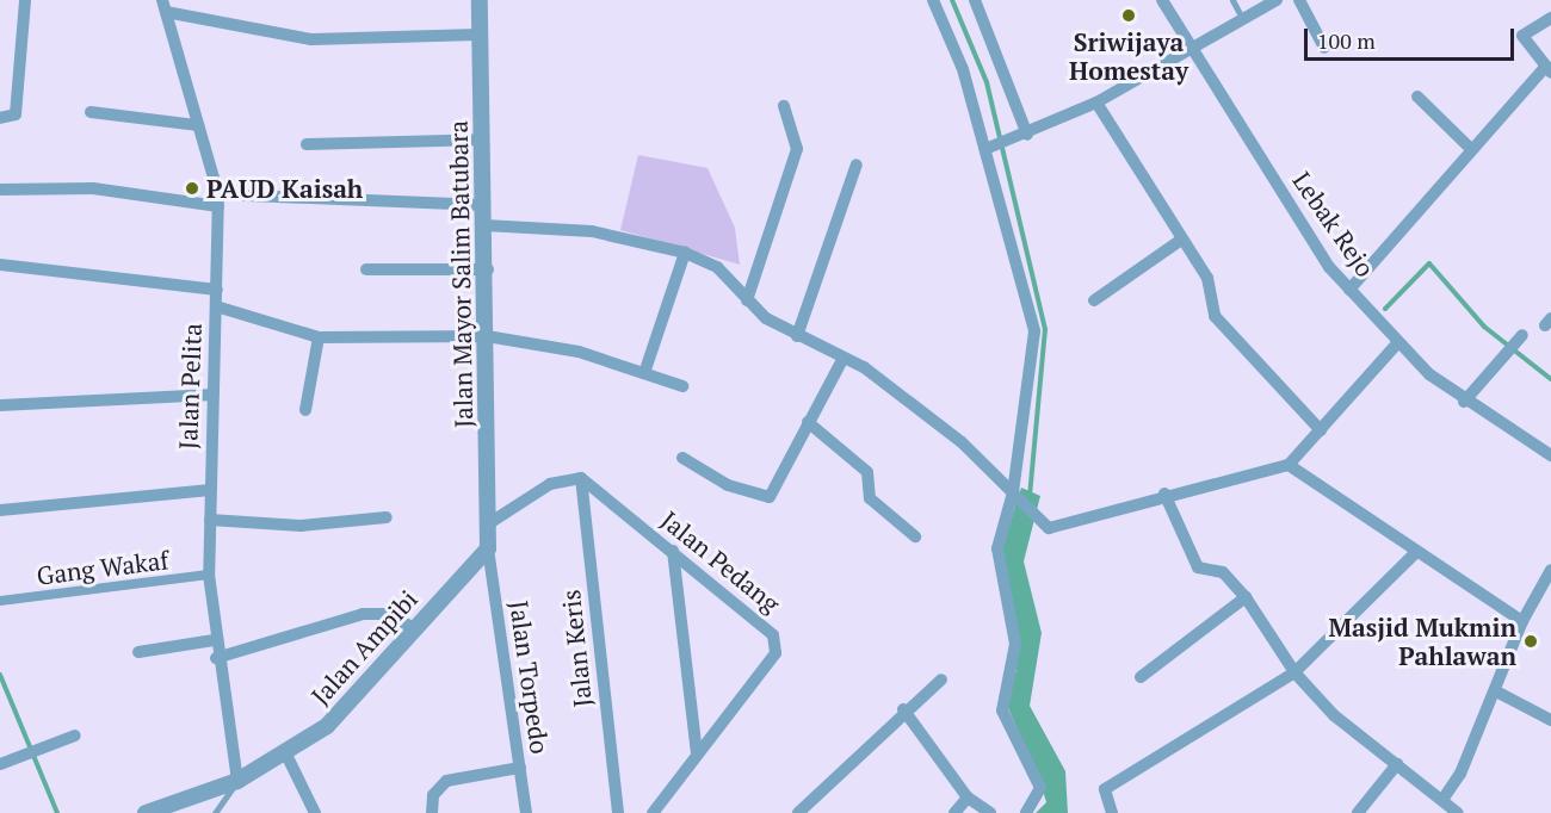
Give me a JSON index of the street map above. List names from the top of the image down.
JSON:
{
  "streets": {
    "street": [
      "Lebak Rejo",
      "Jalan Mayor Salim Batubara",
      "Jalan Pelita",
      "Jalan Pedang",
      "Gang Wakaf",
      "Jalan Ampibi",
      "Jalan Keris",
      "Jalan Torpedo"
    ]
  },
  "crossings": [
    ["Jalan Mayor Salim Batubara", "Jalan Ampibi"],
    ["Jalan Mayor Salim Batubara", "Jalan Torpedo"],
    ["Jalan Pelita", "Gang Wakaf"],
    ["Jalan Pelita", "Jalan Ampibi"],
    ["Jalan Pedang", "Jalan Keris"],
    ["Jalan Ampibi", "Jalan Torpedo"]
  ],
  "places": ["Sriwijaya Homestay", "PAUD Kaisah", "Masjid Mukmin Pahlawan"],
  "scale_bar": "100 m"
}
